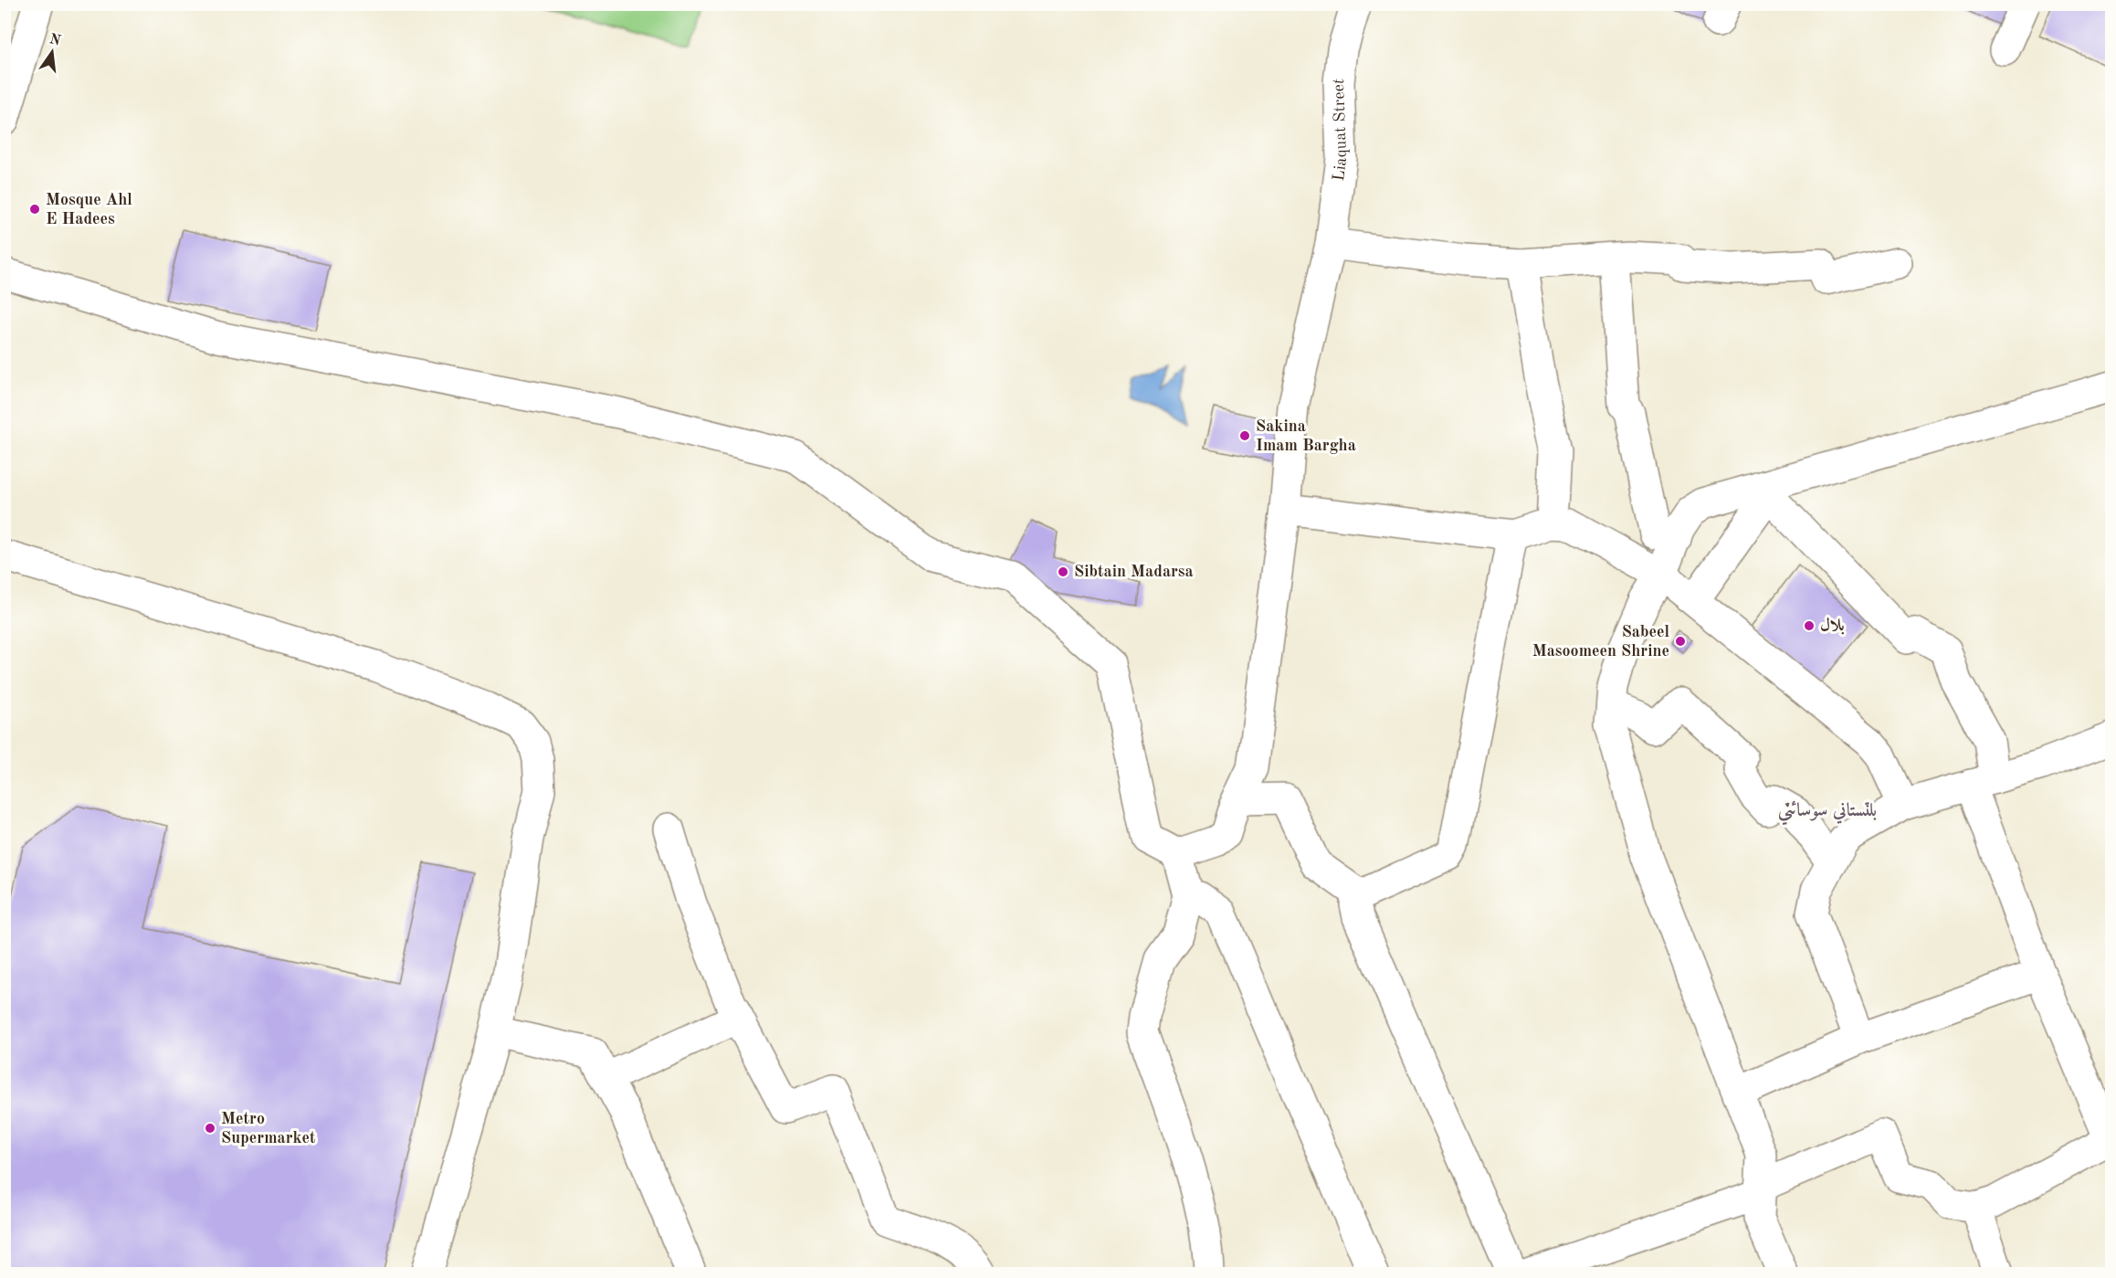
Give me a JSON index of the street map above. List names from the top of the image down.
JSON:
{
  "streets": {
    "street": ["Liaquat Street"]
  },
  "districts": ["بلٽستاني سوسائٽي"],
  "places": [
    "Mosque Ahl E Hadees",
    "Sakina Imam Bargha",
    "Sibtain Madarsa",
    "بلال",
    "Sabeel Masoomeen Shrine",
    "Metro Supermarket"
  ],
  "north": "top"
}
